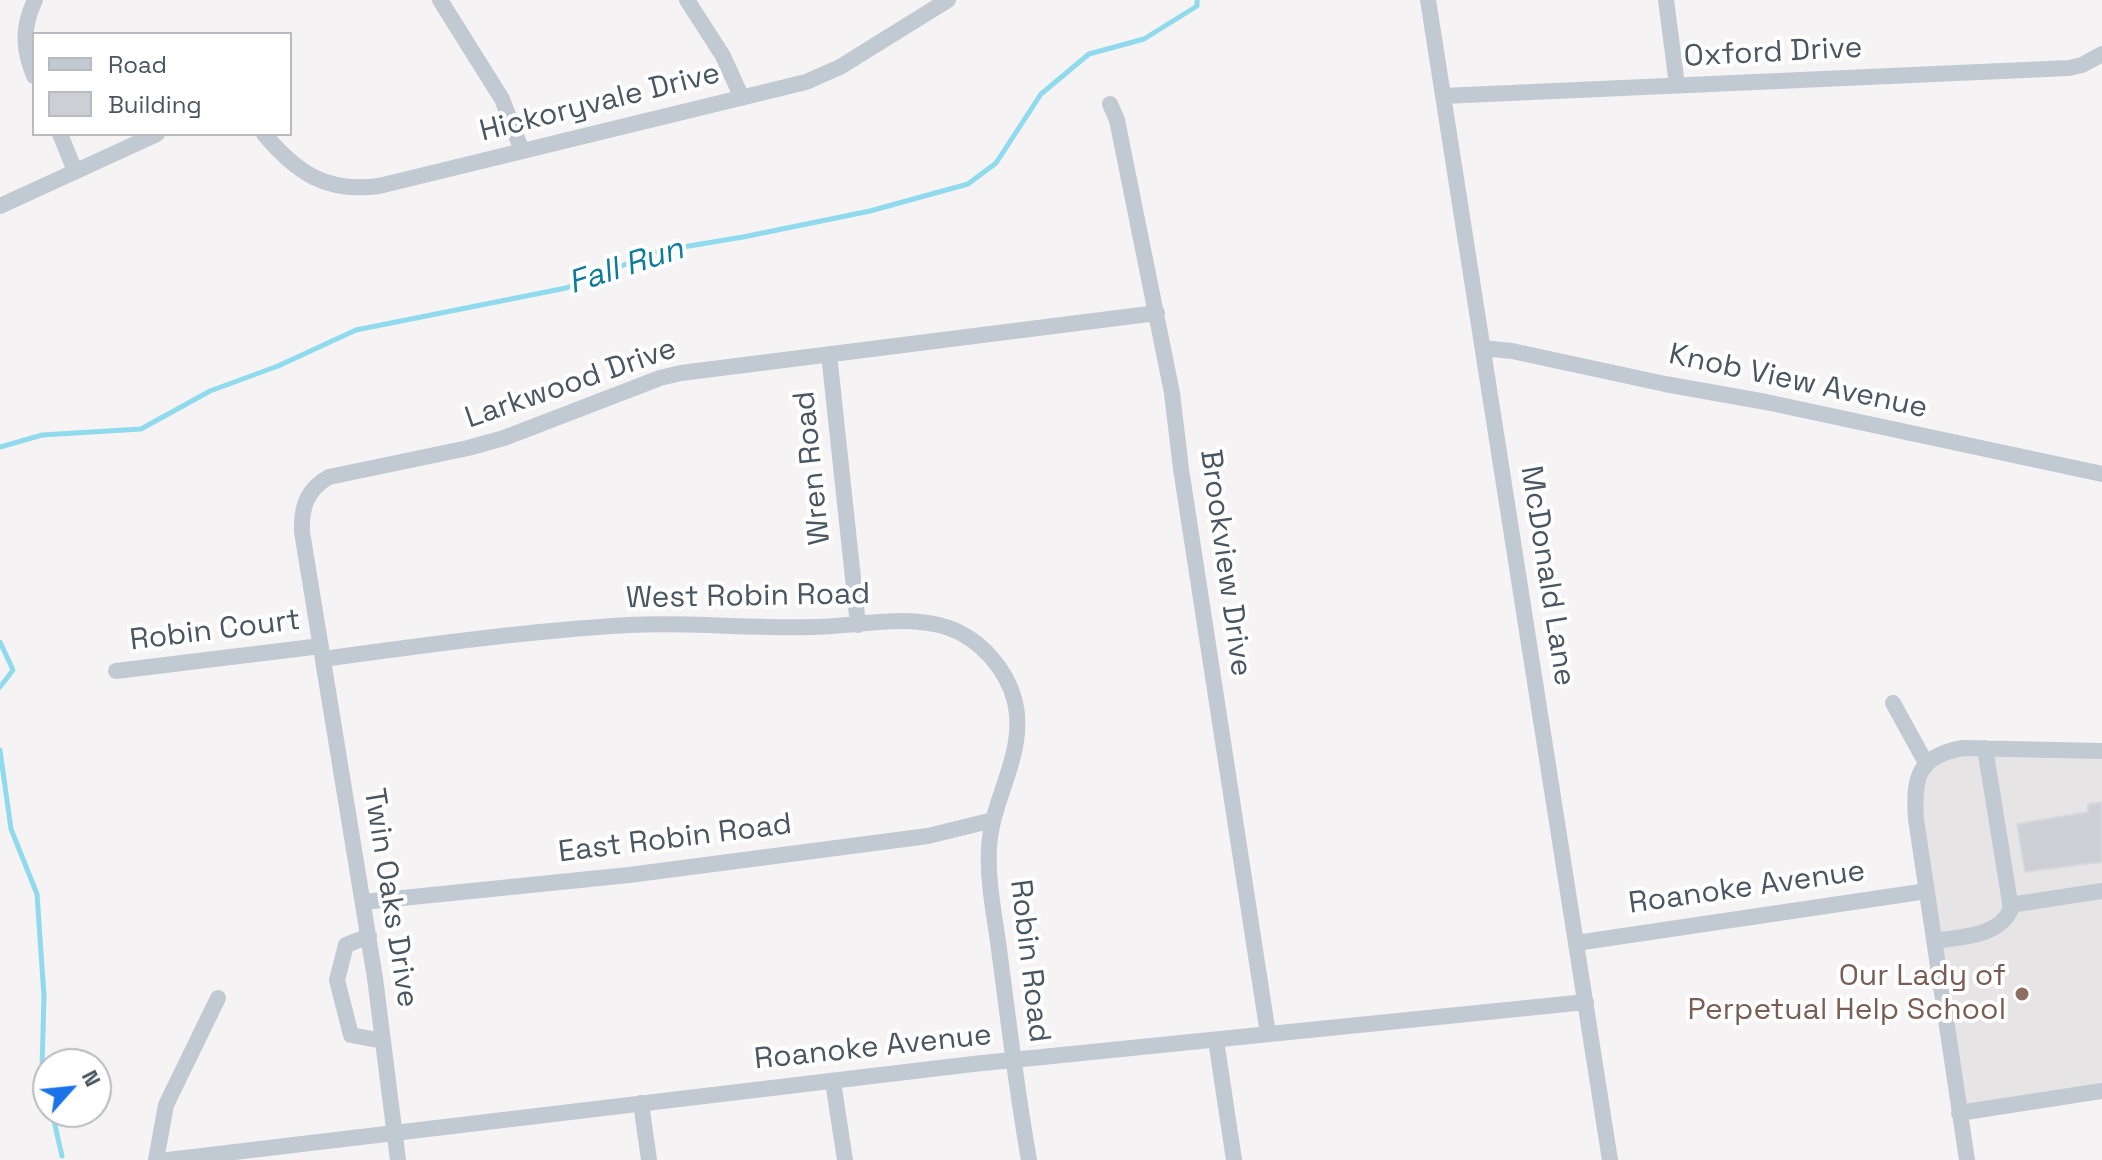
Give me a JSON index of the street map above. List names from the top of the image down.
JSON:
{
  "streets": {
    "street": [
      "Oxford Drive",
      "Hickoryvale Drive",
      "Knob View Avenue",
      "Larkwood Drive",
      "Wren Road",
      "Brookview Drive",
      "McDonald Lane",
      "West Robin Road",
      "Robin Court",
      "East Robin Road",
      "Roanoke Avenue",
      "Twin Oaks Drive",
      "Robin Road"
    ]
  },
  "crossings": [
    ["Oxford Drive", "McDonald Lane"],
    ["Knob View Avenue", "McDonald Lane"],
    ["Larkwood Drive", "Wren Road"],
    ["Larkwood Drive", "Brookview Drive"],
    ["Larkwood Drive", "West Robin Road"],
    ["Larkwood Drive", "Robin Court"],
    ["Larkwood Drive", "Twin Oaks Drive"],
    ["Wren Road", "West Robin Road"],
    ["Brookview Drive", "Roanoke Avenue"],
    ["McDonald Lane", "Roanoke Avenue"],
    ["West Robin Road", "Robin Court"],
    ["West Robin Road", "East Robin Road"],
    ["West Robin Road", "Twin Oaks Drive"],
    ["West Robin Road", "Robin Road"],
    ["Robin Court", "Twin Oaks Drive"],
    ["East Robin Road", "Twin Oaks Drive"],
    ["East Robin Road", "Robin Road"],
    ["Roanoke Avenue", "Twin Oaks Drive"],
    ["Roanoke Avenue", "Robin Road"]
  ],
  "water": ["Fall Run"],
  "places": ["Our Lady of Perpetual Help School"],
  "legend": ["Road", "Building"],
  "north": "top right"
}
